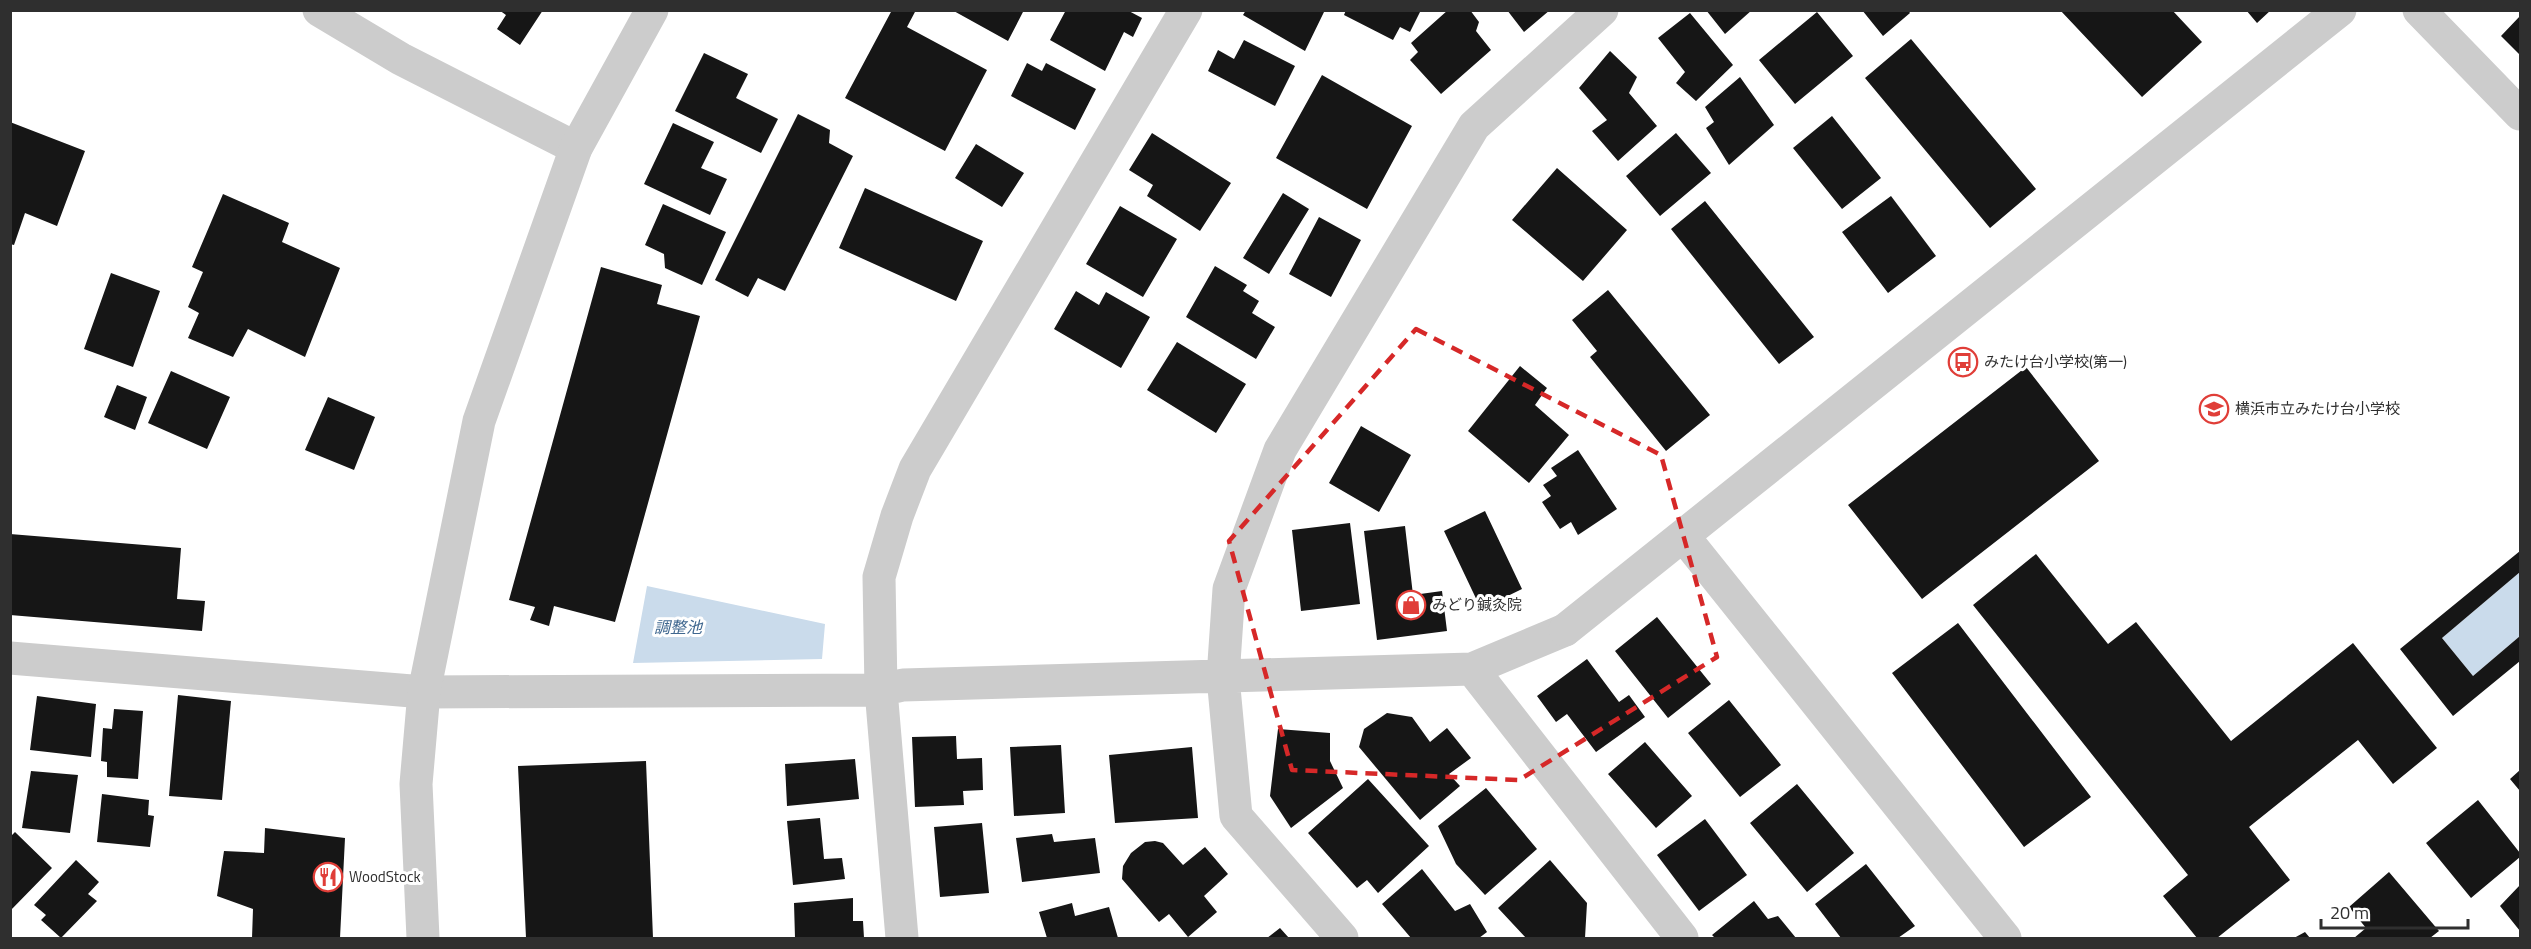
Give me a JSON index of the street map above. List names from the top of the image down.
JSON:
{
  "water": ["調整池"],
  "places": {
    "bus stop": ["みたけ台小学校(第一)"],
    "school or university": ["横浜市立みたけ台小学校"],
    "shop": ["みどり鍼灸院"],
    "restaurant": ["WoodStock"]
  },
  "scale_bar": "20 m"
}
